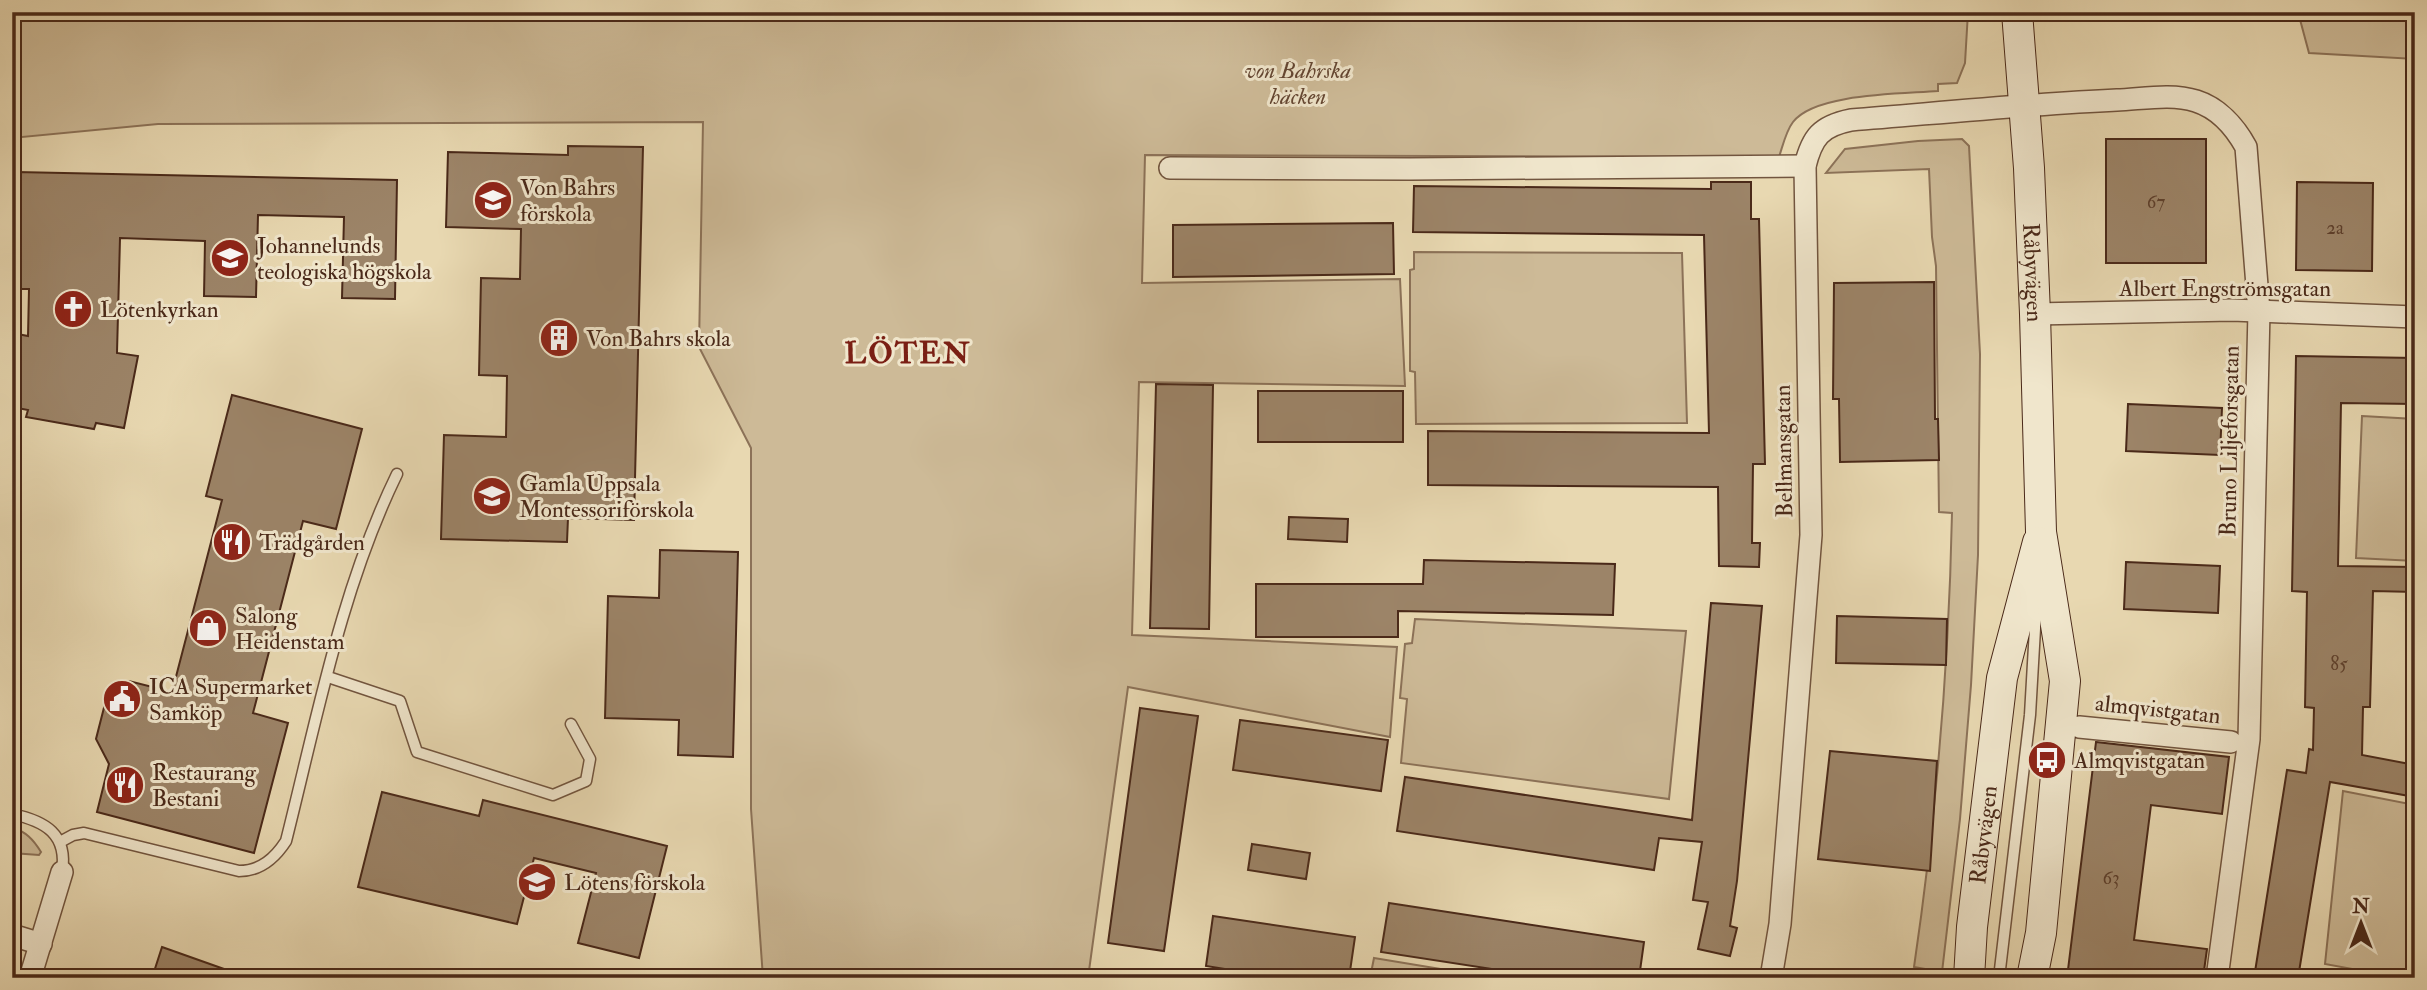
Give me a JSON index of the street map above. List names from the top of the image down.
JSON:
{
  "streets": {
    "main road": ["Råbyvägen"],
    "street": [
      "Albert Engströmsgatan",
      "Bruno Liljeforsgatan",
      "Bellmansgatan",
      "almqvistgatan"
    ]
  },
  "crossings": [
    ["Råbyvägen", "Albert Engströmsgatan"],
    ["Råbyvägen", "Bruno Liljeforsgatan"],
    ["Råbyvägen", "Bellmansgatan"],
    ["Albert Engströmsgatan", "Bruno Liljeforsgatan"],
    ["Bruno Liljeforsgatan", "Bellmansgatan"]
  ],
  "districts": ["LÖTEN"],
  "parks": ["von Bahrska häcken"],
  "places": {
    "school or university": [
      "Von Bahrs förskola",
      "Johannelunds teologiska högskola",
      "Gamla Uppsala Montessoriförskola",
      "Lötens förskola"
    ],
    "church": ["Lötenkyrkan"],
    "building": ["Von Bahrs skola"],
    "restaurant": ["Trädgården", "Restaurang Bestani"],
    "shop": ["Salong Heidenstam"],
    "public building": ["ICA Supermarket Samköp"],
    "bus stop": ["Almqvistgatan"]
  },
  "house_numbers": [
    "67",
    "2a",
    "85",
    "63"
  ],
  "north": "top"
}
